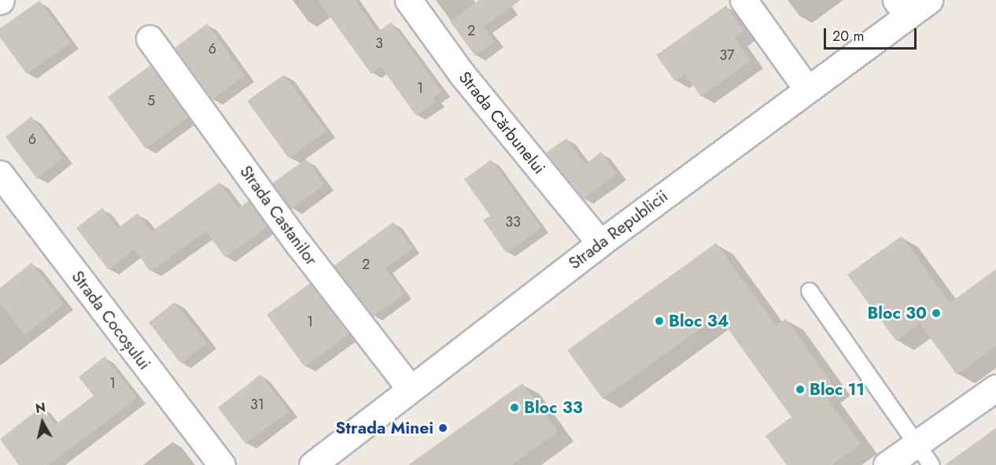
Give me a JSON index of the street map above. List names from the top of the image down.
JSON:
{
  "streets": {
    "street": [
      "Strada Cărbunelui",
      "Strada Castanilor",
      "Strada Republicii",
      "Strada Cocoșului"
    ]
  },
  "crossings": [
    ["Strada Cărbunelui", "Strada Republicii"],
    ["Strada Castanilor", "Strada Republicii"]
  ],
  "places": [
    "Bloc 30",
    "Bloc 34",
    "Bloc 11",
    "Bloc 33",
    "Strada Minei"
  ],
  "house_numbers": [
    "2",
    "3",
    "6",
    "37",
    "1",
    "5",
    "6",
    "33",
    "2",
    "1",
    "1",
    "31"
  ],
  "scale_bar": "20 m",
  "north": "top"
}
